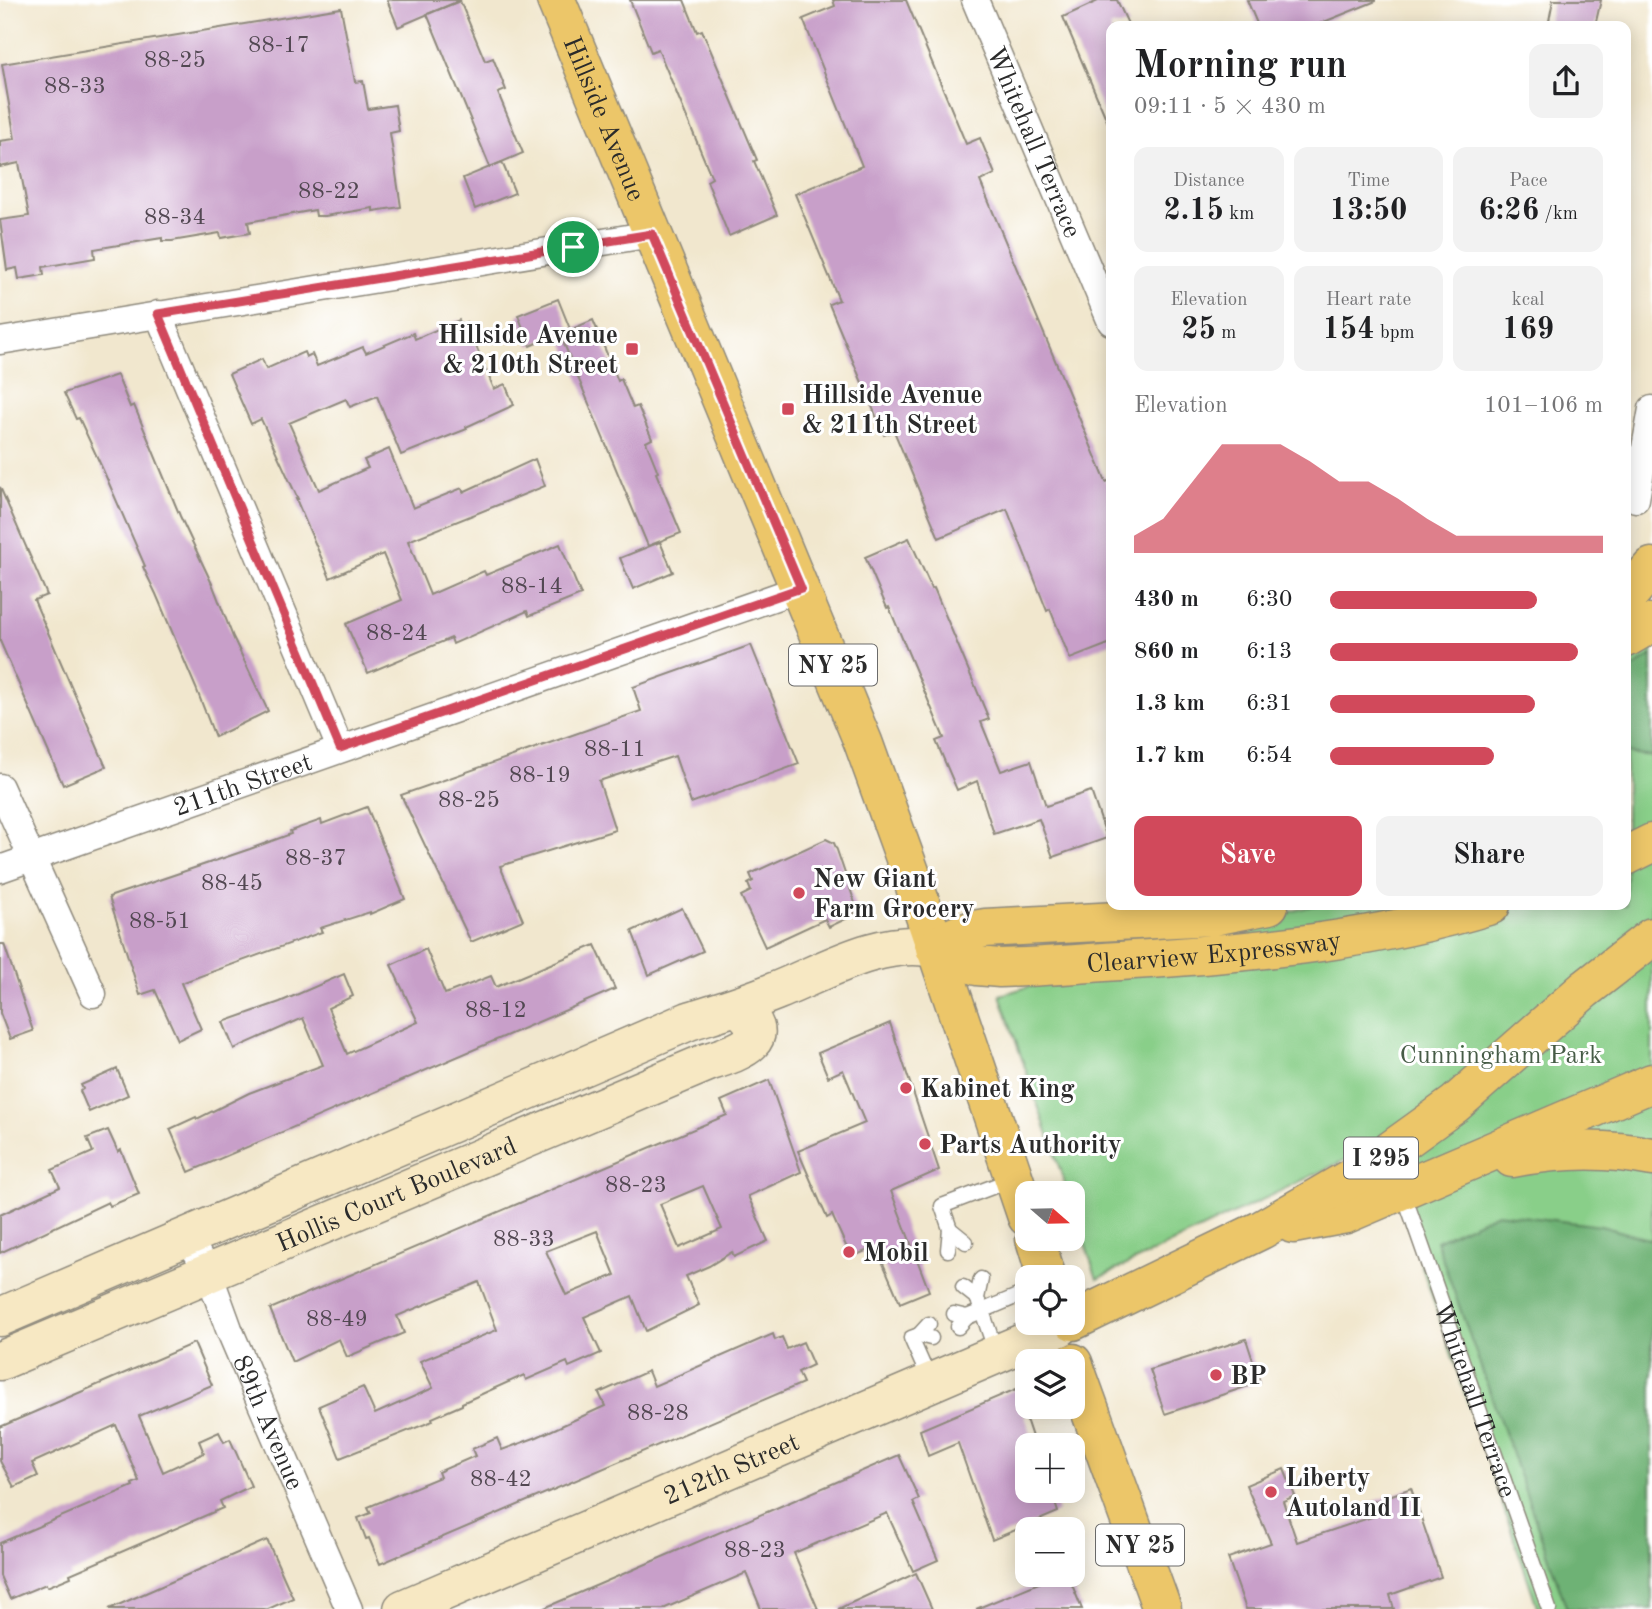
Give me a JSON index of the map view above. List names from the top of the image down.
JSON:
{
  "streets": {
    "main road": [
      "Hillside Avenue",
      "NY 25",
      "Clearview Expressway",
      "I 295",
      "Hollis Court Boulevard",
      "212th Street"
    ],
    "street": ["Whitehall Terrace", "211th Street", "89th Avenue"]
  },
  "crossings": [
    ["Hillside Avenue", "211th Street"],
    ["Hillside Avenue", "Clearview Expressway"],
    ["Hillside Avenue", "Hollis Court Boulevard"],
    ["NY 25", "I 295"],
    ["NY 25", "212th Street"],
    ["Clearview Expressway", "Hollis Court Boulevard"],
    ["I 295", "212th Street"],
    ["Hollis Court Boulevard", "89th Avenue"]
  ],
  "parks": ["Cunningham Park"],
  "places": {
    "transit": ["Hillside Avenue & 210th Street", "Hillside Avenue & 211th Street"],
    "other": [
      "New Giant Farm Grocery",
      "Kabinet King",
      "Parts Authority",
      "Mobil",
      "BP",
      "Liberty Autoland II"
    ]
  },
  "house_numbers": [
    "88-17",
    "88-25",
    "88-33",
    "88-22",
    "88-34",
    "88-14",
    "88-24",
    "88-11",
    "88-19",
    "88-25",
    "88-37",
    "88-45",
    "88-51",
    "88-12",
    "88-23",
    "88-33",
    "88-49",
    "88-28",
    "88-42",
    "88-23"
  ],
  "north": "right",
  "page": {
    "heading": ["Morning run", "09:11 · 5 × 430 m"],
    "stats": [
      ["Distance", "2.15 km"],
      ["Time", "13:50"],
      ["Pace", "6:26 /km"],
      ["Elevation", "25 m"],
      ["Heart rate", "154 bpm"],
      ["kcal", "169"]
    ],
    "chart": ["Elevation", "101–106 m"],
    "list": [
      {
        "name": "430 m",
        "note": "6:30"
      },
      {
        "name": "860 m",
        "note": "6:13"
      },
      {
        "name": "1.3 km",
        "note": "6:31"
      },
      {
        "name": "1.7 km",
        "note": "6:54"
      }
    ],
    "buttons": ["Save", "Share"],
    "map_buttons": ["+", "−"]
  }
}
